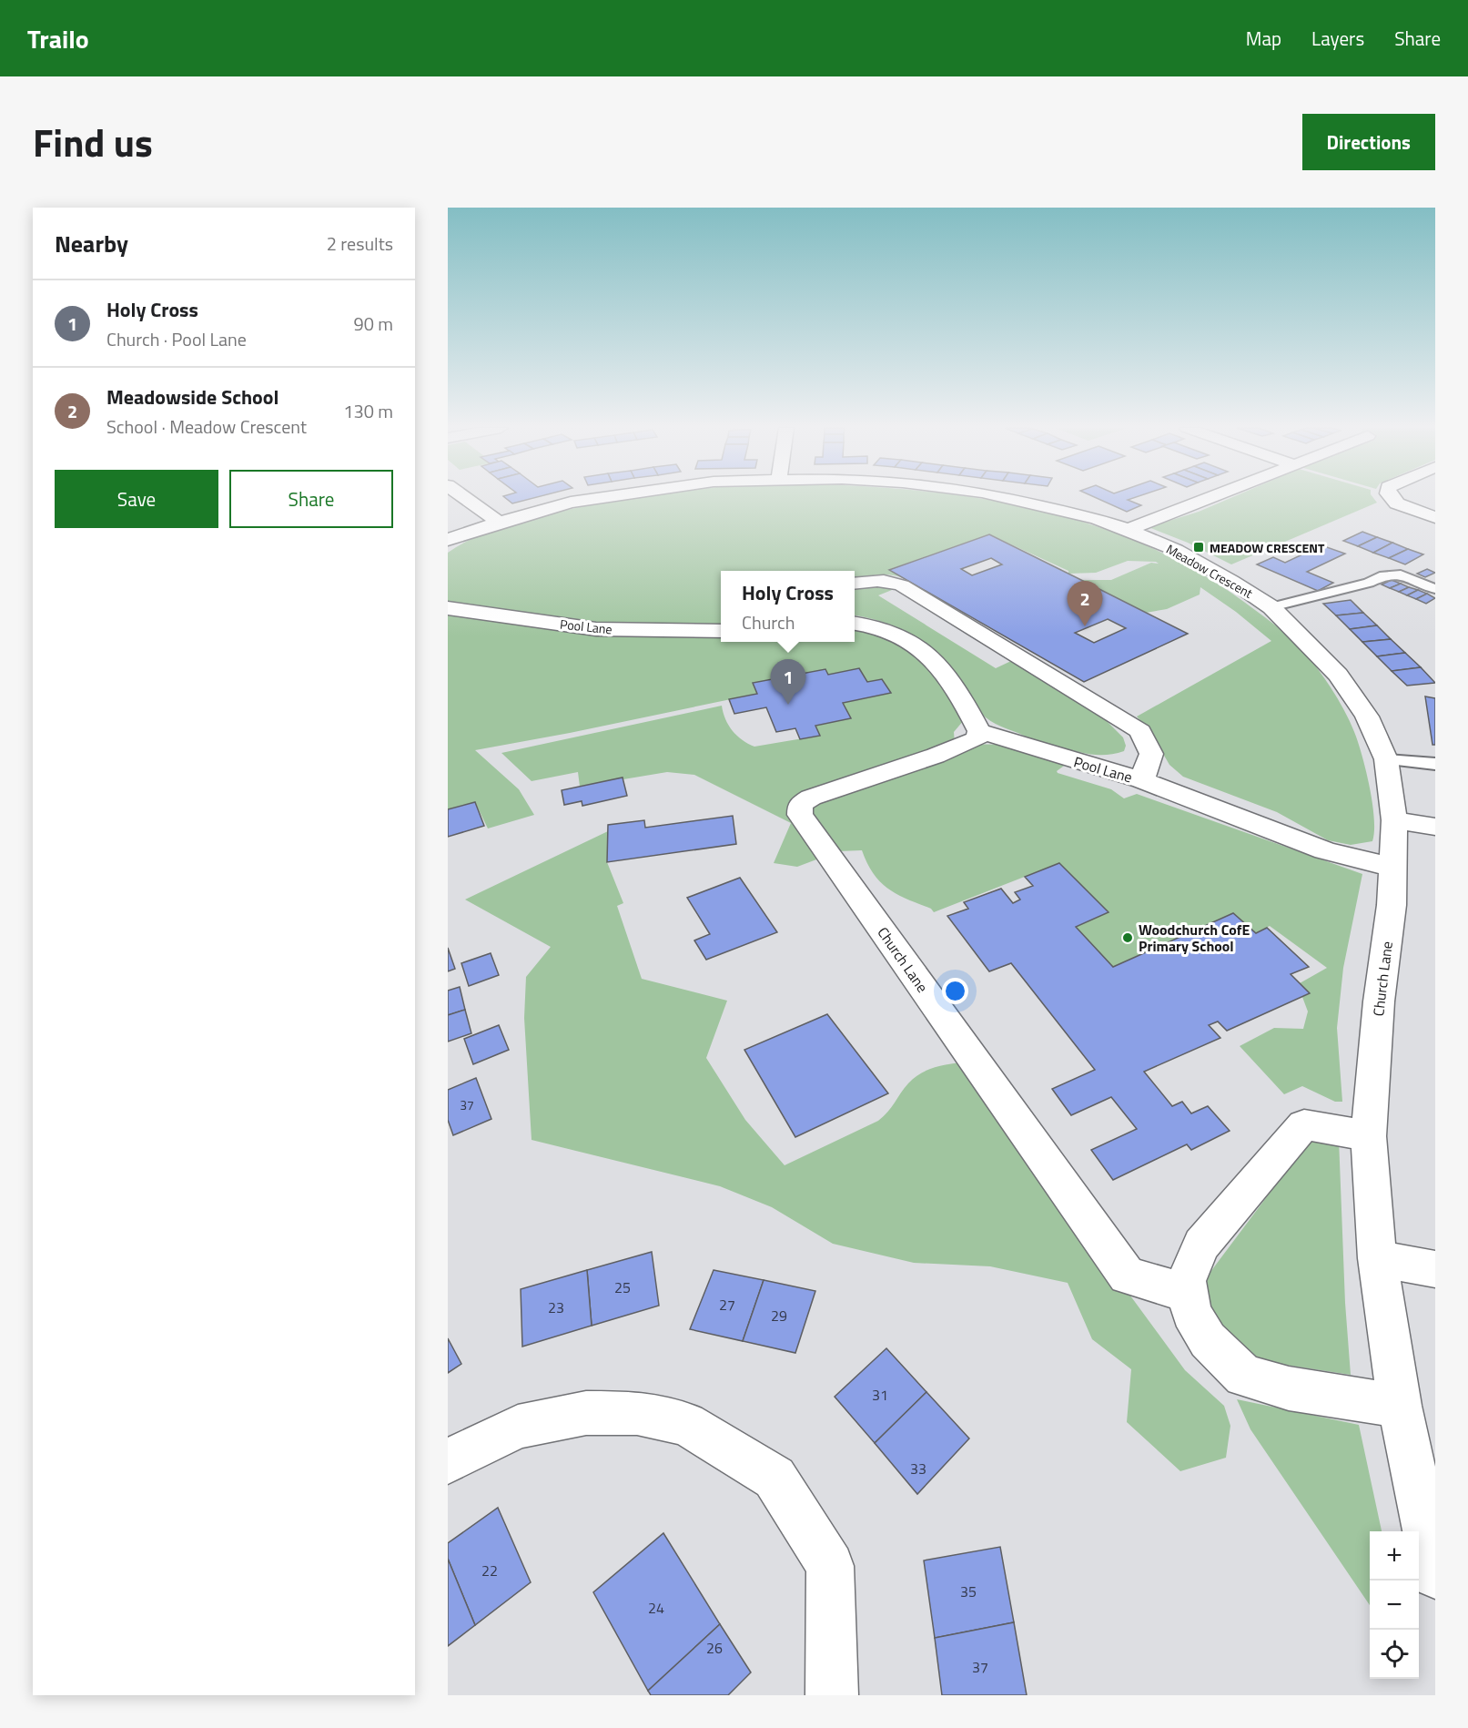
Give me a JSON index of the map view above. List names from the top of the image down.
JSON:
{
  "streets": {
    "street": ["Meadow Crescent", "Pool Lane", "Church Lane"]
  },
  "crossings": [
    ["Meadow Crescent", "Church Lane"],
    ["Pool Lane", "Church Lane"]
  ],
  "places": {
    "transit": ["MEADOW CRESCENT"],
    "other": ["Woodchurch CofE Primary School"]
  },
  "house_numbers": [
    "37",
    "25",
    "27",
    "23",
    "29",
    "31",
    "33",
    "22",
    "35",
    "24",
    "26",
    "37"
  ],
  "page": {
    "header": "Trailo",
    "nav": ["Map", "Layers", "Share"],
    "title": "Find us",
    "buttons": [
      "Directions",
      ["Save", "Share"]
    ],
    "heading": ["Nearby", "2 results"],
    "list": [
      {
        "mark": "1",
        "name": "Holy Cross",
        "note": "Church · Pool Lane",
        "value": "90 m"
      },
      {
        "mark": "2",
        "name": "Meadowside School",
        "note": "School · Meadow Crescent",
        "value": "130 m"
      }
    ],
    "popup": ["Holy Cross", "Church"],
    "pins": ["2", "1"],
    "map_buttons": ["+", "−"]
  }
}
